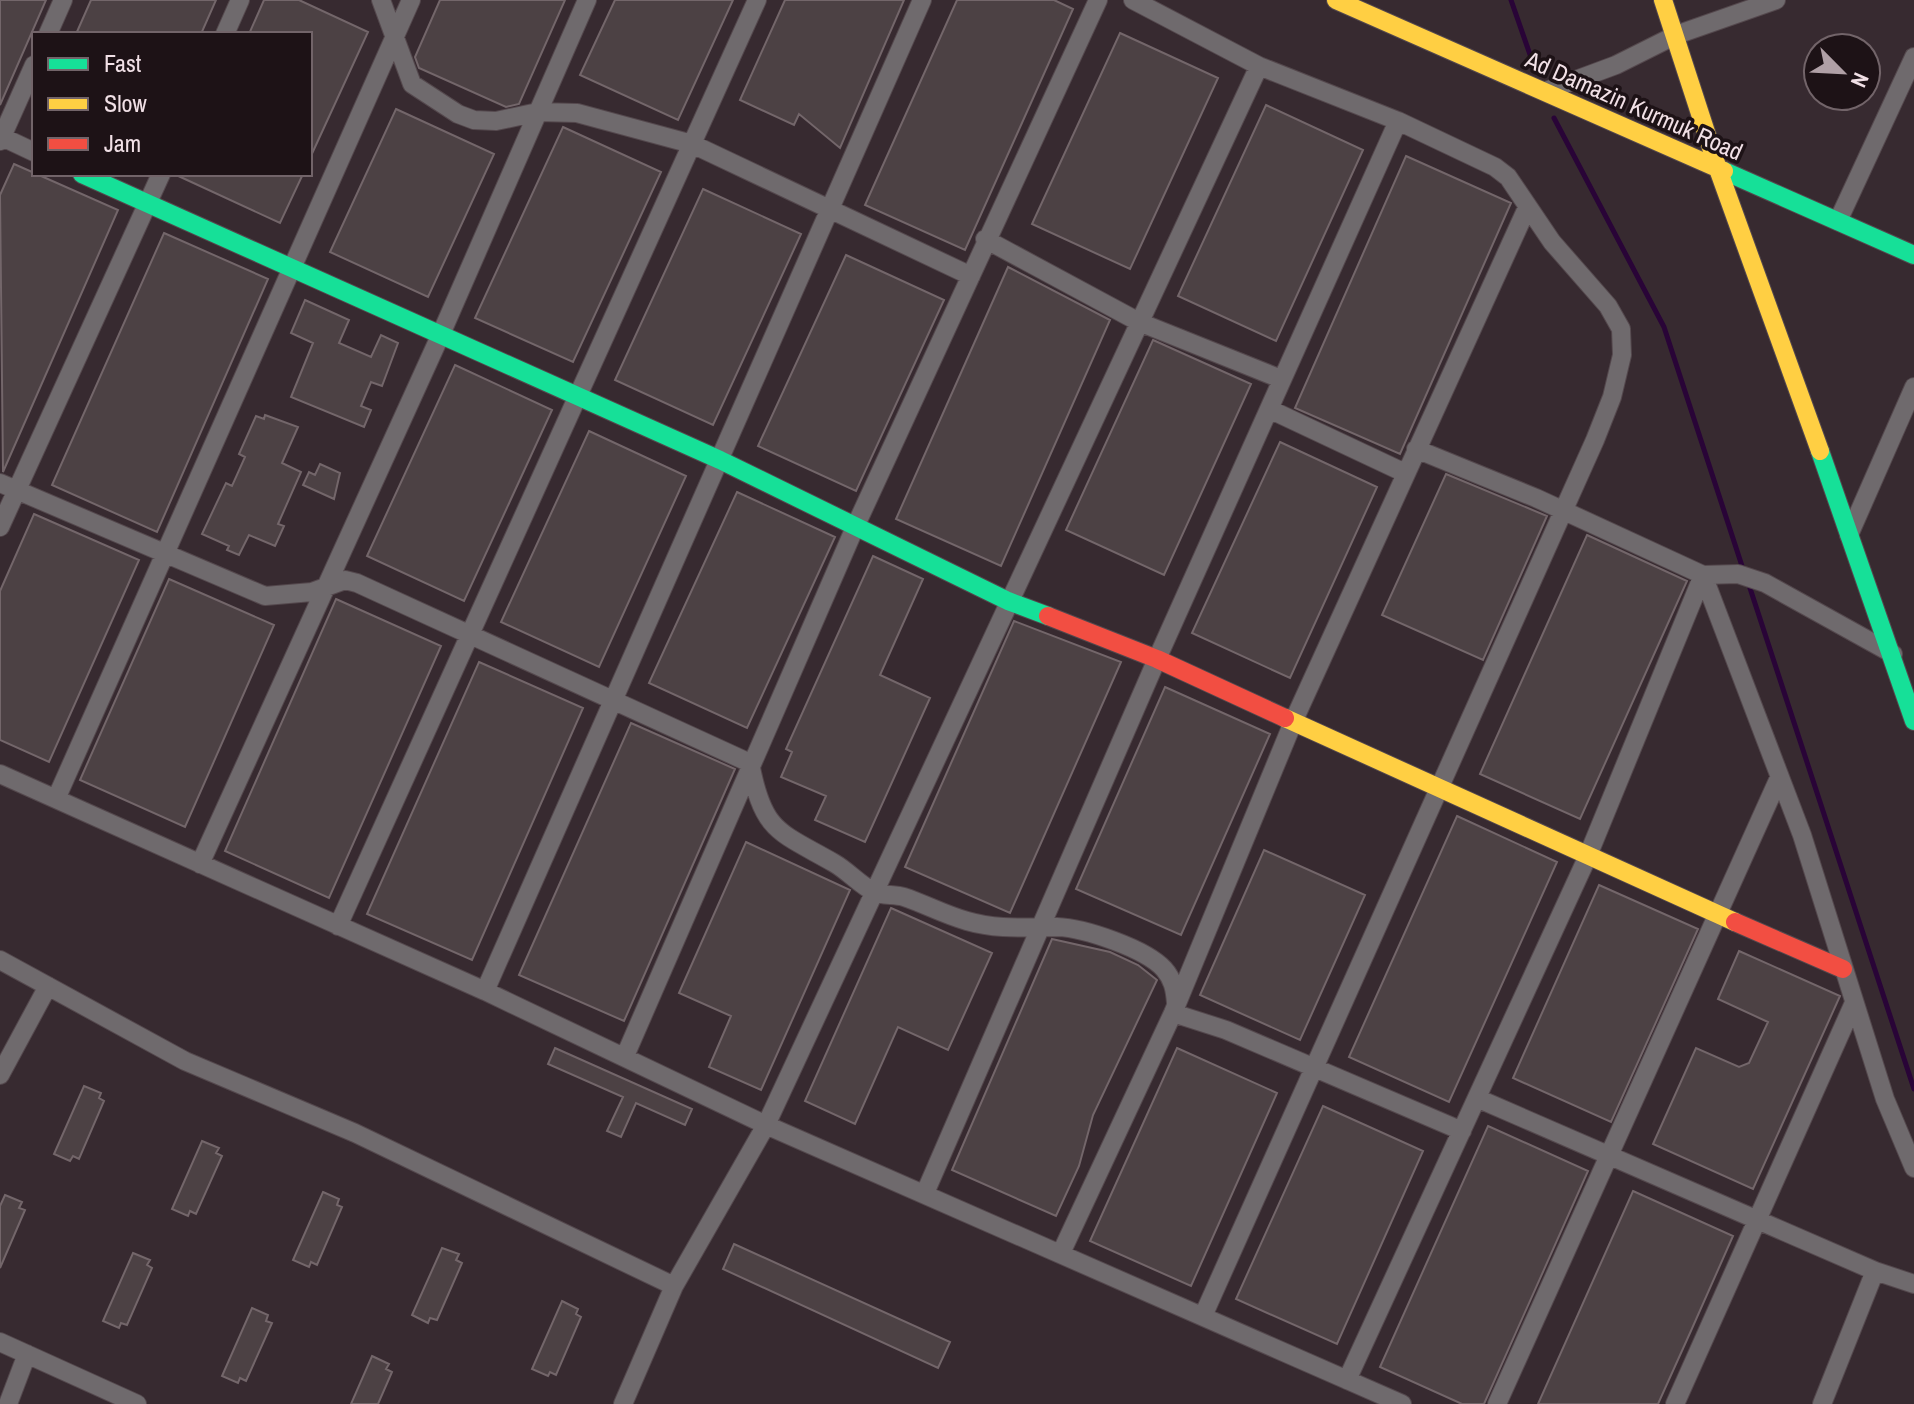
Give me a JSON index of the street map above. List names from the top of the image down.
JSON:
{
  "streets": {
    "main road": ["Ad Damazin Kurmuk Road"]
  },
  "legend": ["Fast", "Slow", "Jam"],
  "north": "bottom right"
}
